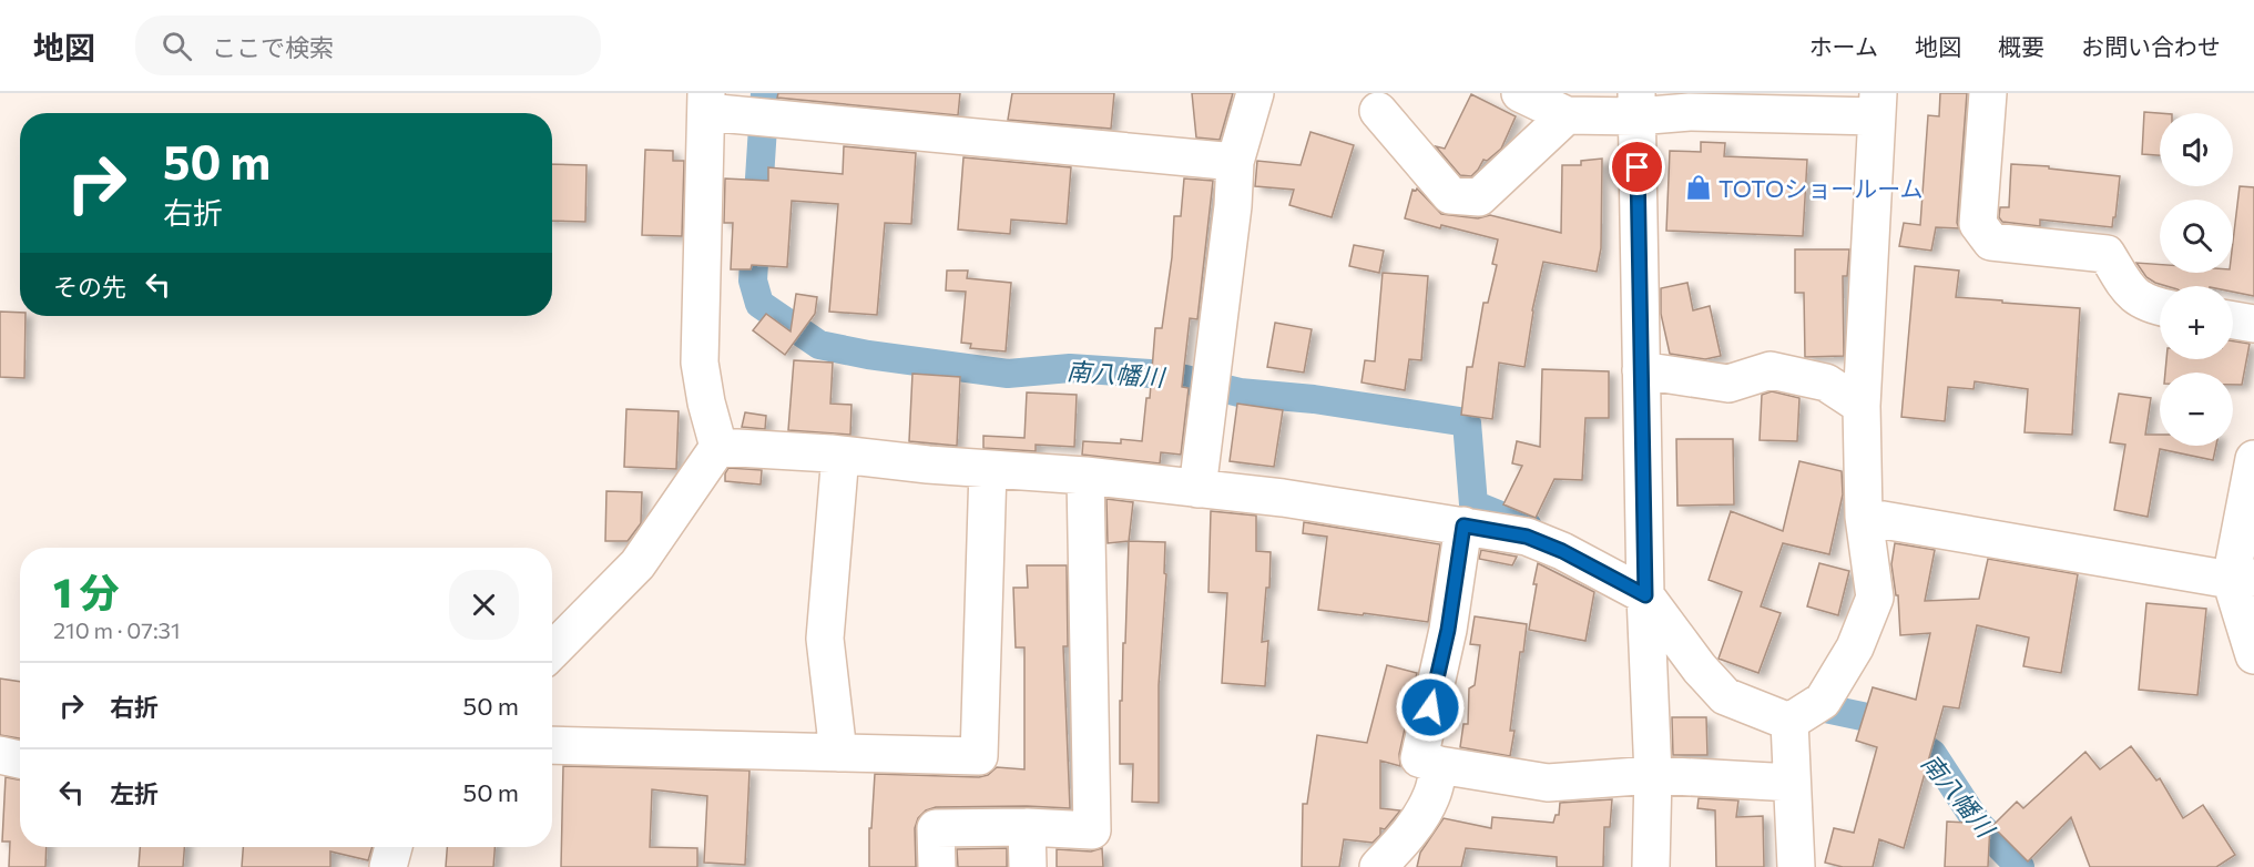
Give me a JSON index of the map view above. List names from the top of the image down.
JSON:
{
  "water": ["南八幡川"],
  "places": {
    "shop": ["TOTOショールーム"]
  },
  "page": {
    "header": "地図",
    "search": "ここで検索",
    "nav": [
      "ホーム",
      "地図",
      "概要",
      "お問い合わせ"
    ],
    "map_buttons": ["+", "−"],
    "turn": ["50 m", "右折"],
    "then": "その先",
    "heading": ["1 分", "210 m · 07:31"],
    "list": [
      {
        "name": "右折",
        "value": "50 m"
      },
      {
        "name": "左折",
        "value": "50 m"
      }
    ]
  }
}
